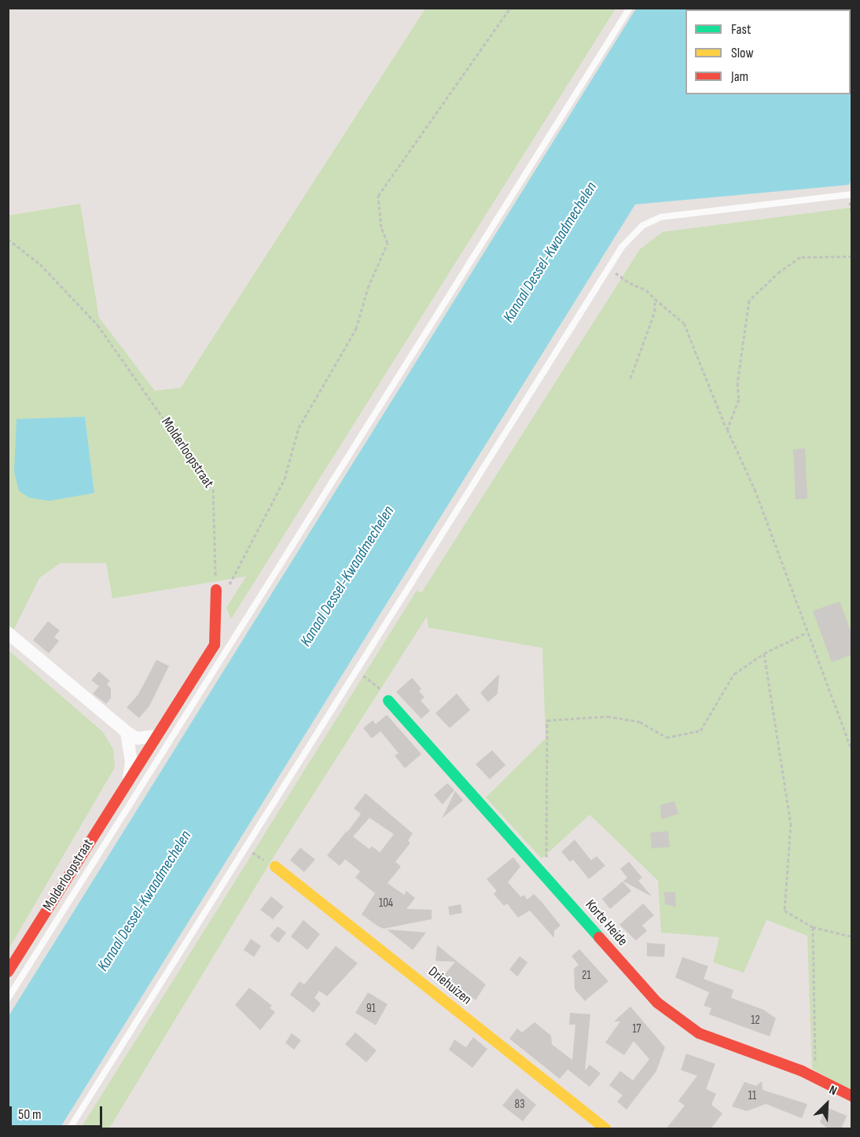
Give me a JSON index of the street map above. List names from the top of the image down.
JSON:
{
  "streets": {
    "street": ["Molderloopstraat", "Korte Heide", "Driehuizen"]
  },
  "water": ["Kanaal Dessel-Kwaadmechelen"],
  "house_numbers": [
    "104",
    "21",
    "91",
    "12",
    "17",
    "11",
    "83"
  ],
  "legend": ["Fast", "Slow", "Jam"],
  "scale_bar": "50 m",
  "north": "top right"
}
